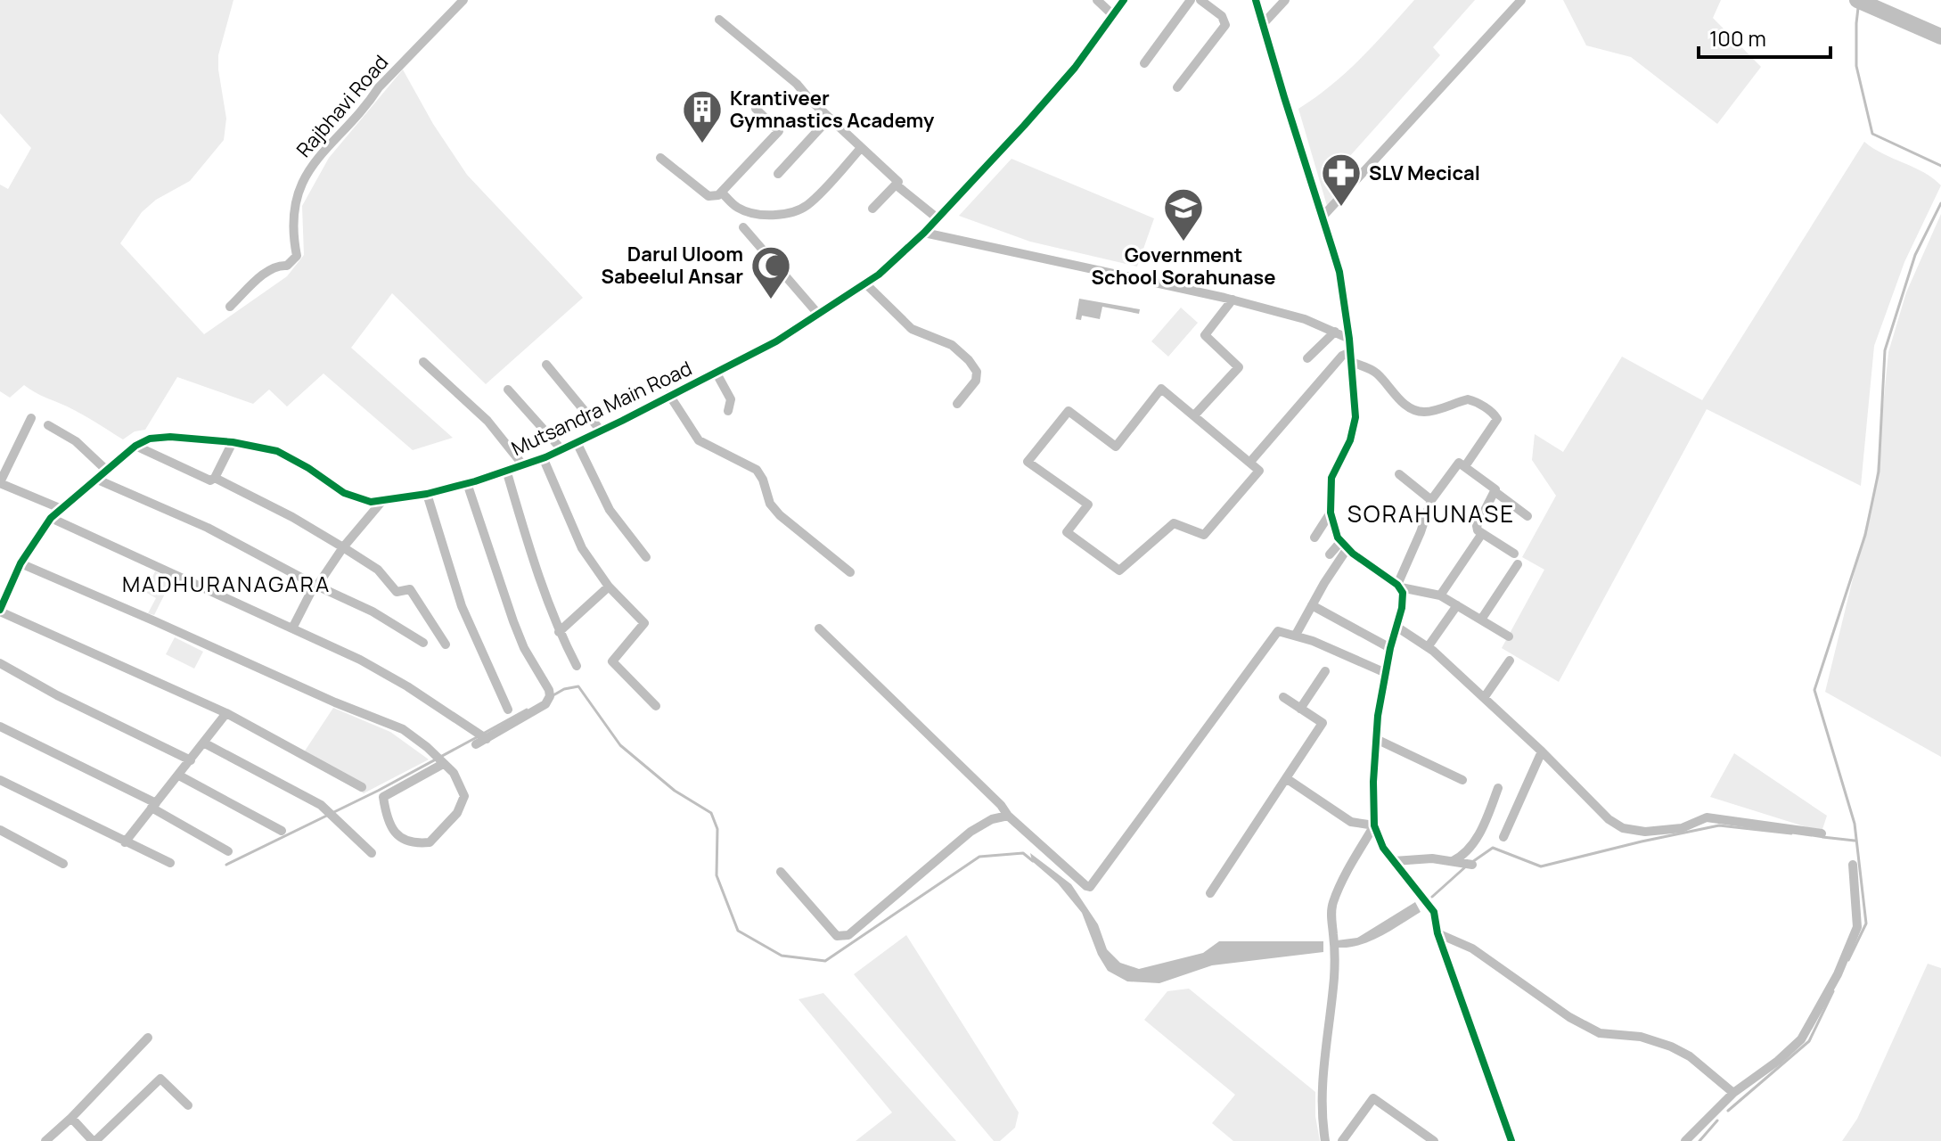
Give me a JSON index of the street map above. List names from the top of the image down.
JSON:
{
  "streets": {
    "street": ["Rajbhavi Road", "Mutsandra Main Road"]
  },
  "districts": ["SORAHUNASE", "MADHURANAGARA"],
  "places": {
    "building": ["Krantiveer Gymnastics Academy"],
    "pharmacy": ["SLV Mecical"],
    "school or university": ["Government School Sorahunase"],
    "mosque": ["Darul Uloom Sabeelul Ansar"]
  },
  "scale_bar": "100 m"
}
